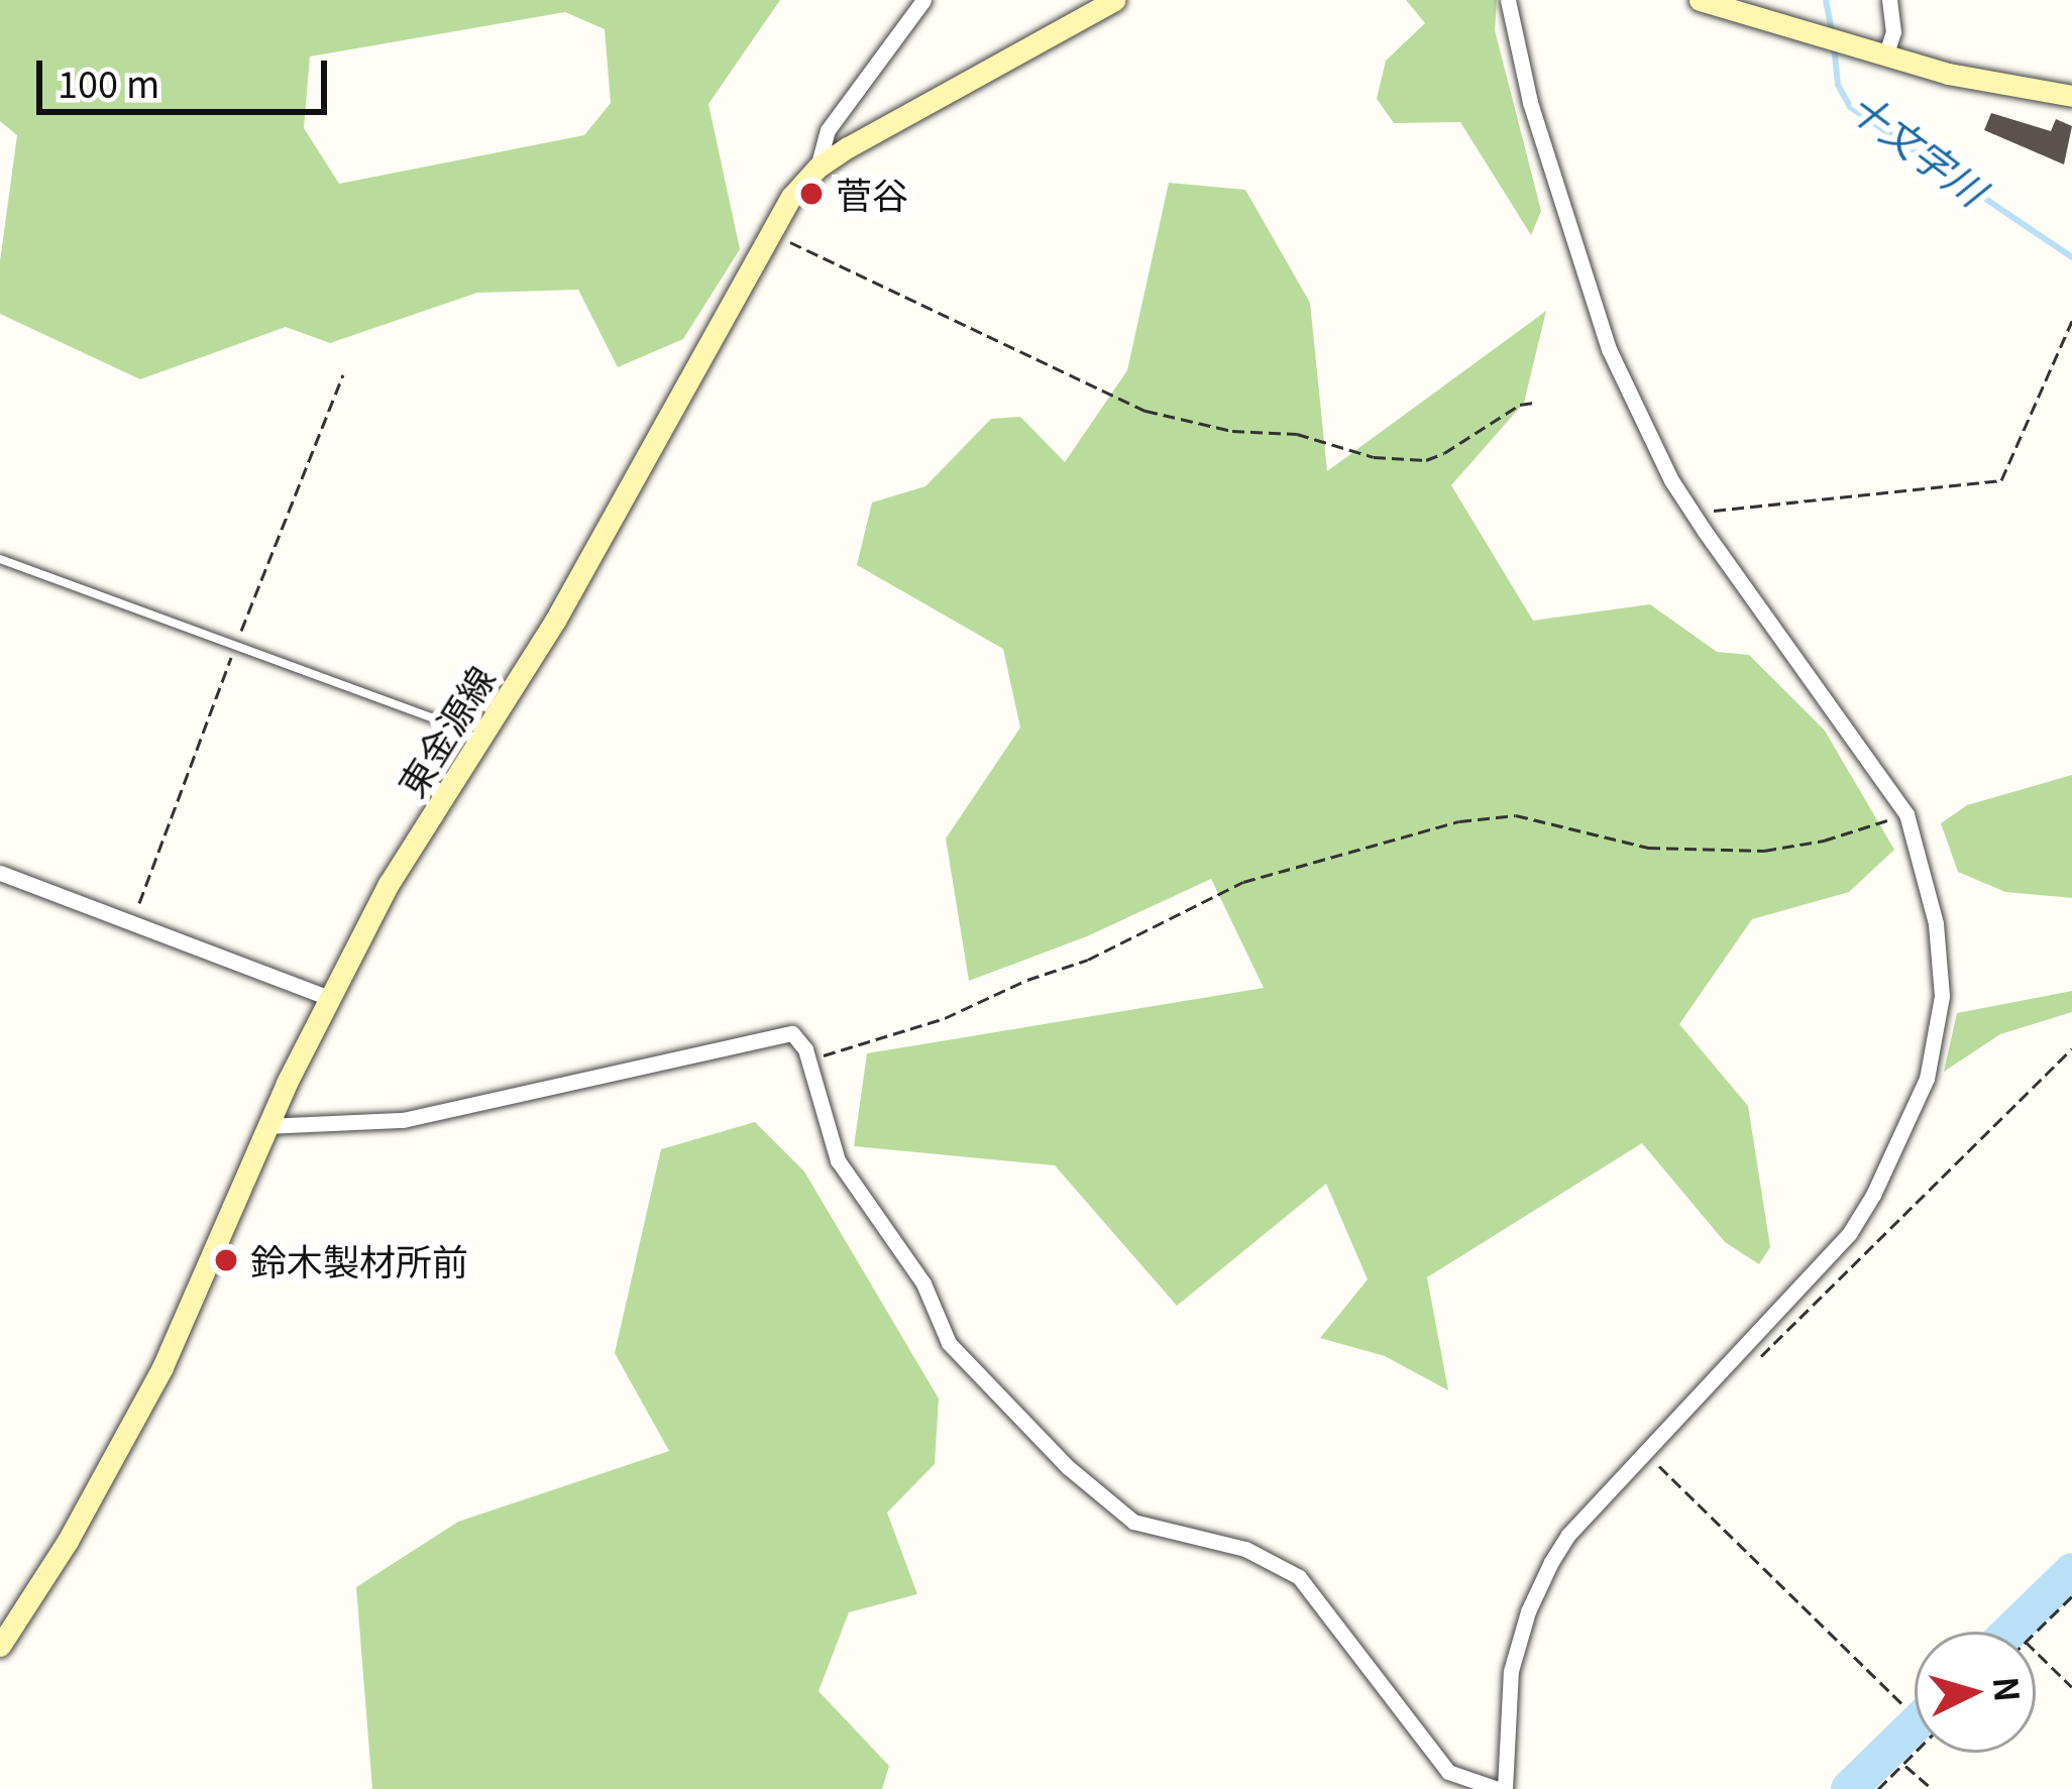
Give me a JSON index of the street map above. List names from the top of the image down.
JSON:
{
  "streets": {
    "main road": ["東金源線"]
  },
  "water": ["十文字川"],
  "places": ["菅谷", "鈴木製材所前"],
  "scale_bar": "100 m",
  "north": "right"
}
